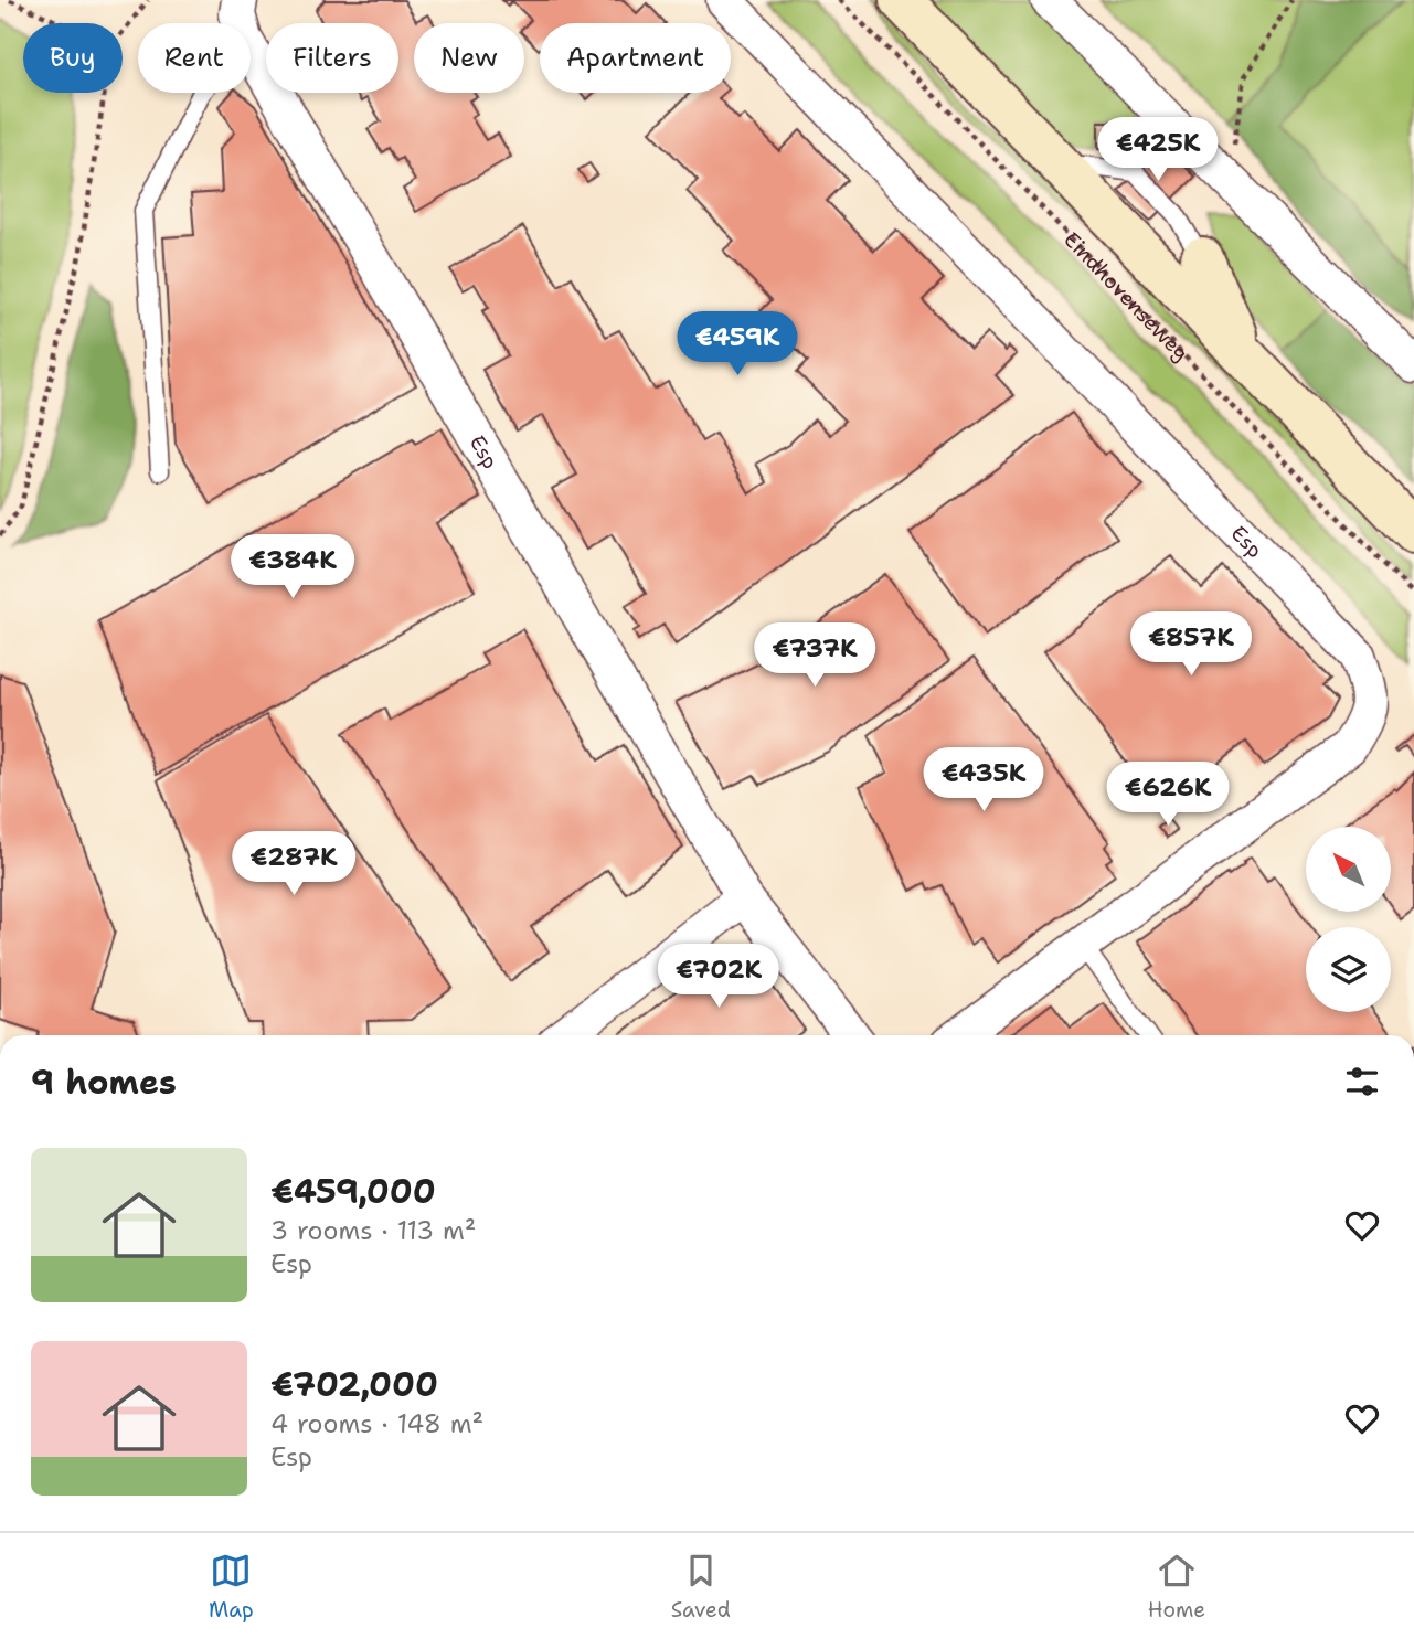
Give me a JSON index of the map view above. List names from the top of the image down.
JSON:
{
  "streets": {
    "main road": ["Eindhovenseweg"],
    "street": ["Esp"]
  },
  "north": "top left",
  "page": {
    "chip": [
      "Buy",
      "Rent",
      "Filters",
      "New",
      "Apartment"
    ],
    "price": [
      "€425K",
      "€459K",
      "€384K",
      "€857K",
      "€737K",
      "€435K",
      "€626K",
      "€287K",
      "€702K"
    ],
    "heading": "9 homes",
    "list": [
      {
        "name": "€459,000",
        "note": "3 rooms · 113 m² · Esp"
      },
      {
        "name": "€702,000",
        "note": "4 rooms · 148 m² · Esp"
      }
    ],
    "tabs": ["Map", "Saved", "Home"]
  }
}
